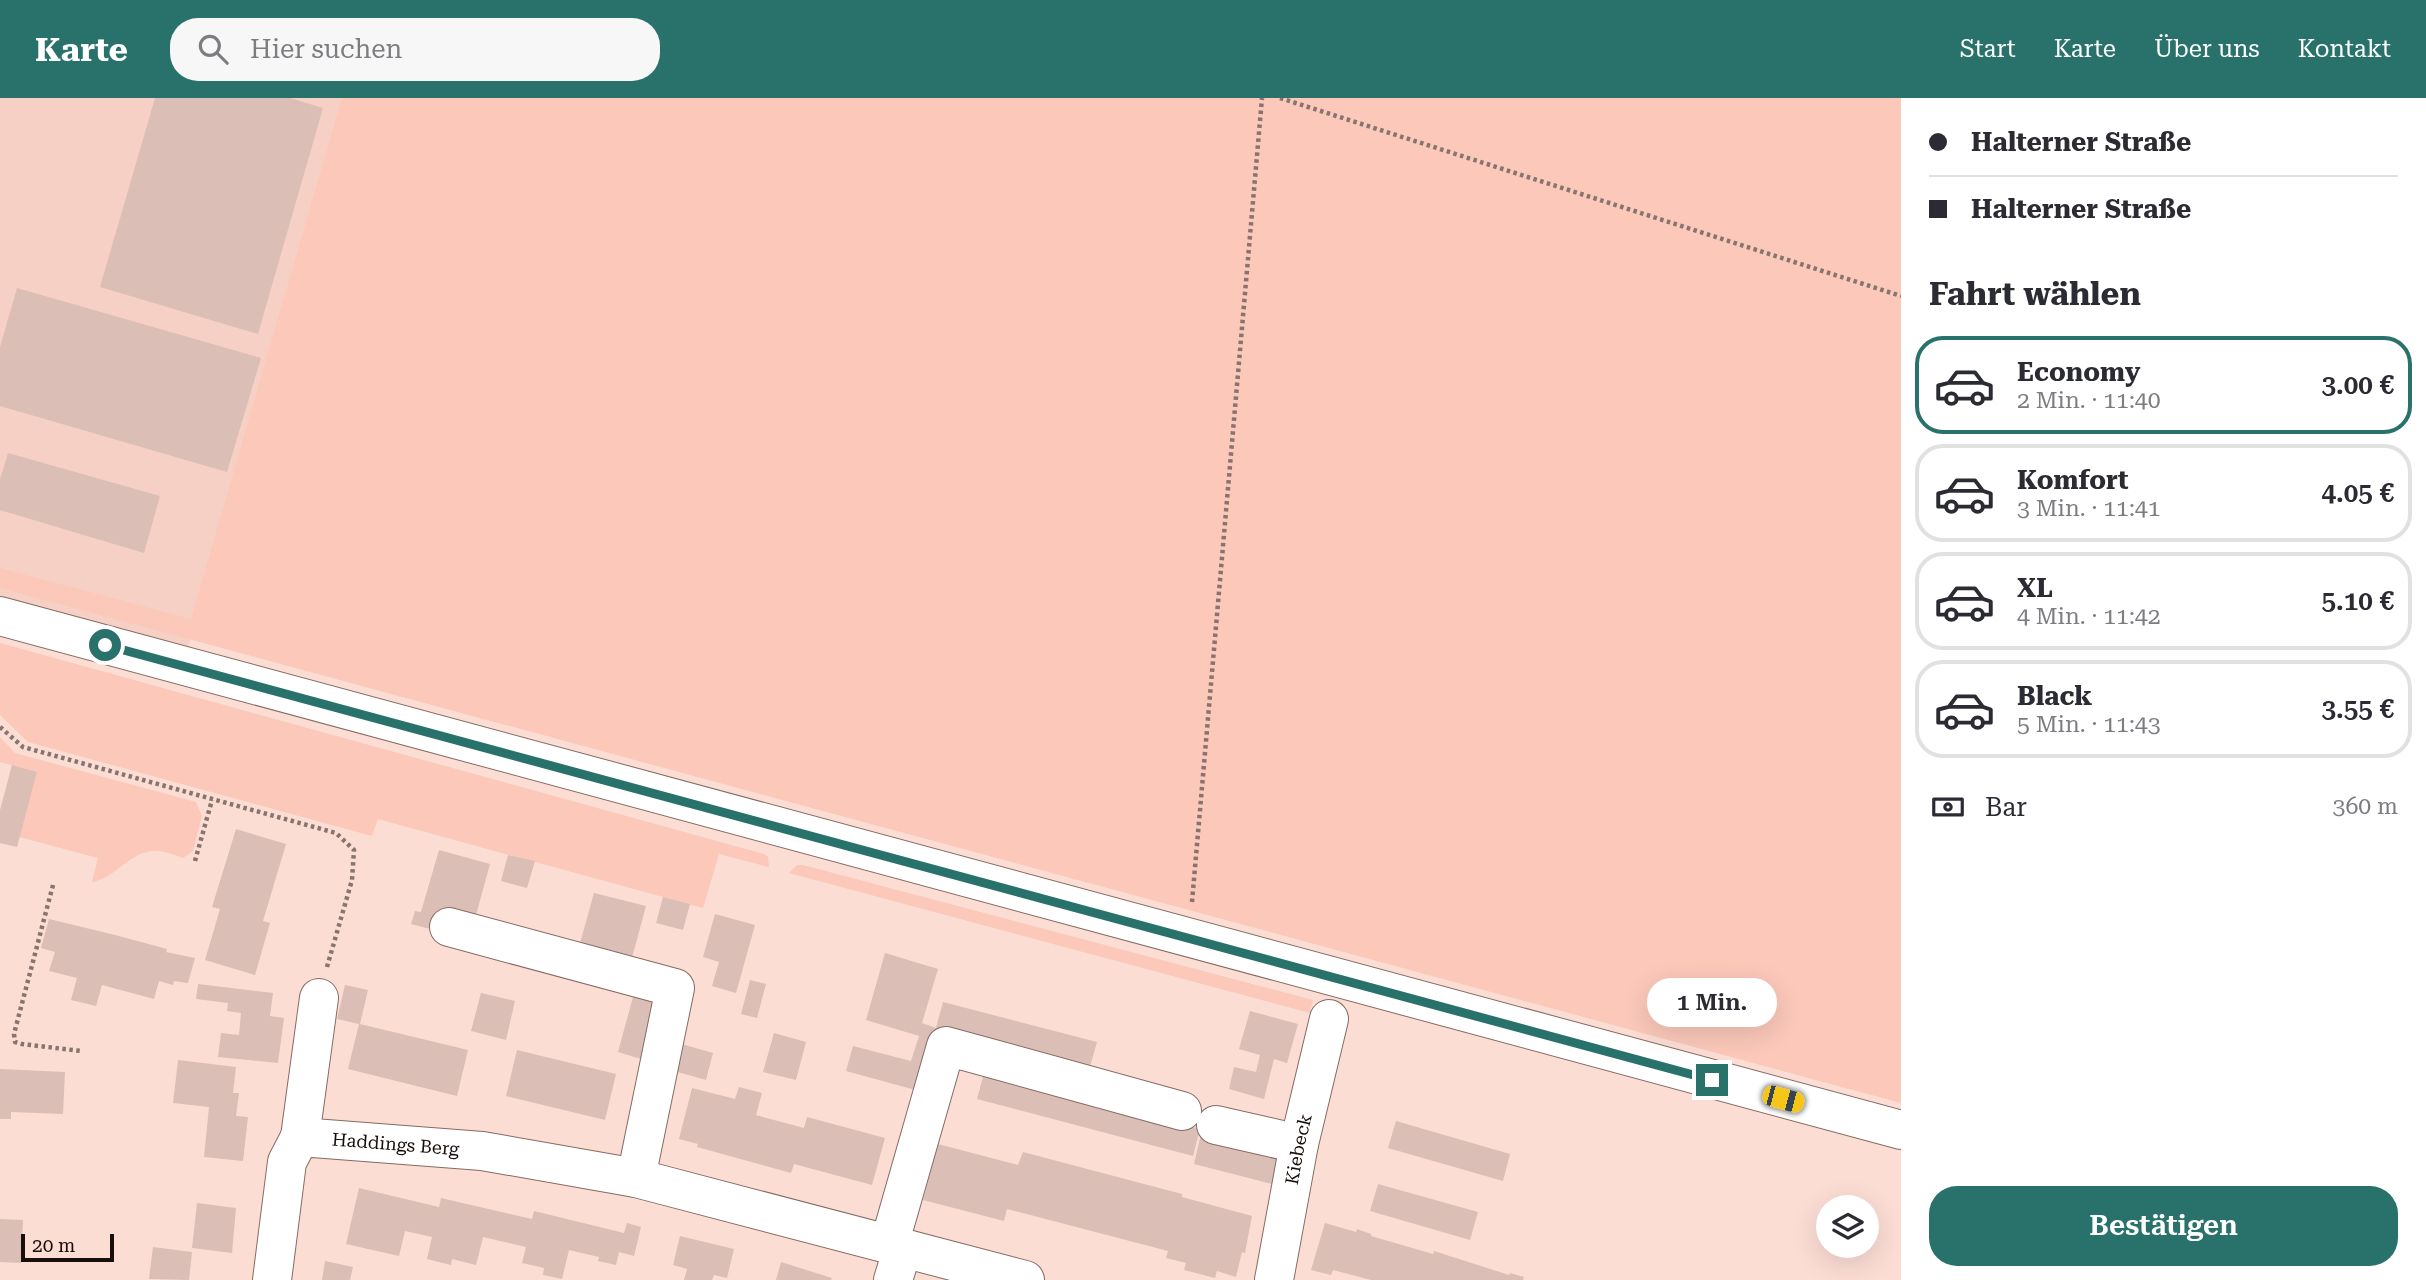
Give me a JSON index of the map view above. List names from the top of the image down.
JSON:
{
  "streets": {
    "main road": ["Haddings Berg", "Kiebeck"]
  },
  "scale_bar": "20 m",
  "page": {
    "header": "Karte",
    "search": "Hier suchen",
    "nav": [
      "Start",
      "Karte",
      "Über uns",
      "Kontakt"
    ],
    "banner": ["Halterner Straße", "Halterner Straße"],
    "heading": "Fahrt wählen",
    "list": [
      {
        "name": "Economy",
        "note": "2 Min. · 11:40",
        "value": "3.00 €"
      },
      {
        "name": "Komfort",
        "note": "3 Min. · 11:41",
        "value": "4.05 €"
      },
      {
        "name": "XL",
        "note": "4 Min. · 11:42",
        "value": "5.10 €"
      },
      {
        "name": "Black",
        "note": "5 Min. · 11:43",
        "value": "3.55 €"
      }
    ],
    "pay": ["Bar", "360 m"],
    "bubble": "1 Min.",
    "buttons": "Bestätigen",
    "scale": "20 m"
  }
}
